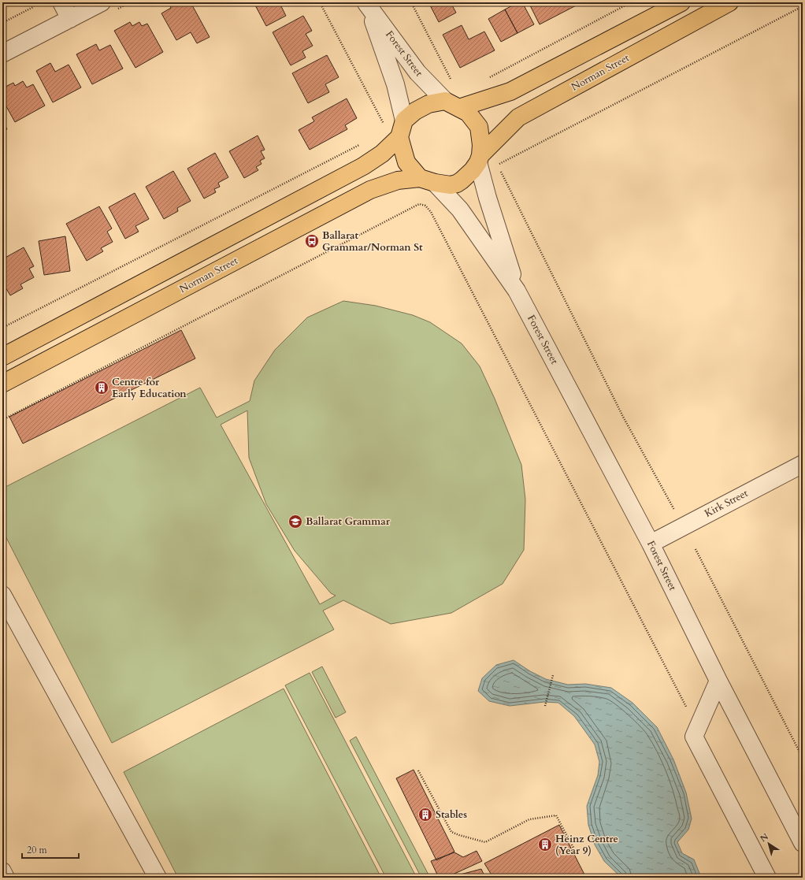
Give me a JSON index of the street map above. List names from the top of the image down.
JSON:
{
  "streets": {
    "main road": ["Norman Street"],
    "street": ["Forest Street", "Kirk Street"]
  },
  "crossings": [
    ["Forest Street", "Norman Street"],
    ["Forest Street", "Kirk Street"]
  ],
  "places": {
    "bus stop": ["Ballarat Grammar/Norman St"],
    "building": ["Centre for Early Education", "Stables", "Heinz Centre (Year 9)"],
    "school or university": ["Ballarat Grammar"]
  },
  "scale_bar": "20 m",
  "north": "top left"
}
